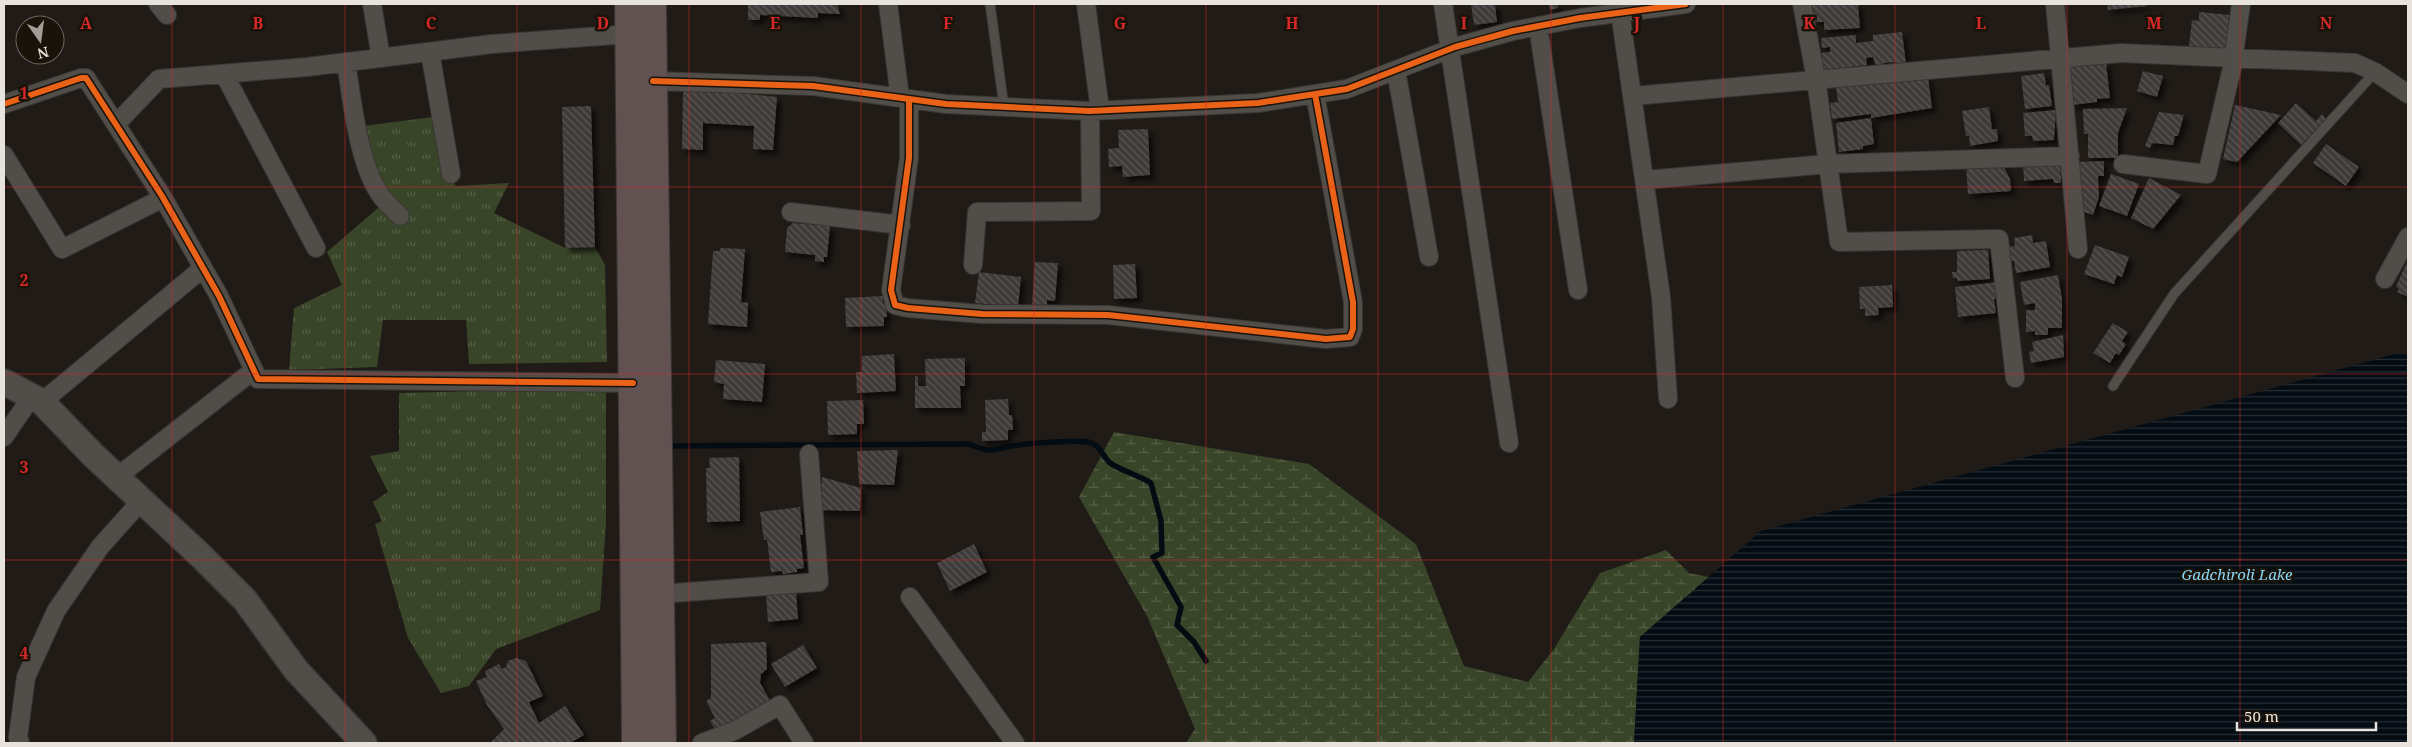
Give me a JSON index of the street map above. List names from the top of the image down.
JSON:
{
  "water": ["Gadchiroli Lake"],
  "scale_bar": "50 m",
  "north": "bottom",
  "grid": {
    "columns": [
      "A",
      "B",
      "C",
      "D",
      "E",
      "F",
      "G",
      "H",
      "I",
      "J",
      "K",
      "L",
      "M",
      "N"
    ],
    "rows": [
      "1",
      "2",
      "3",
      "4"
    ]
  }
}
